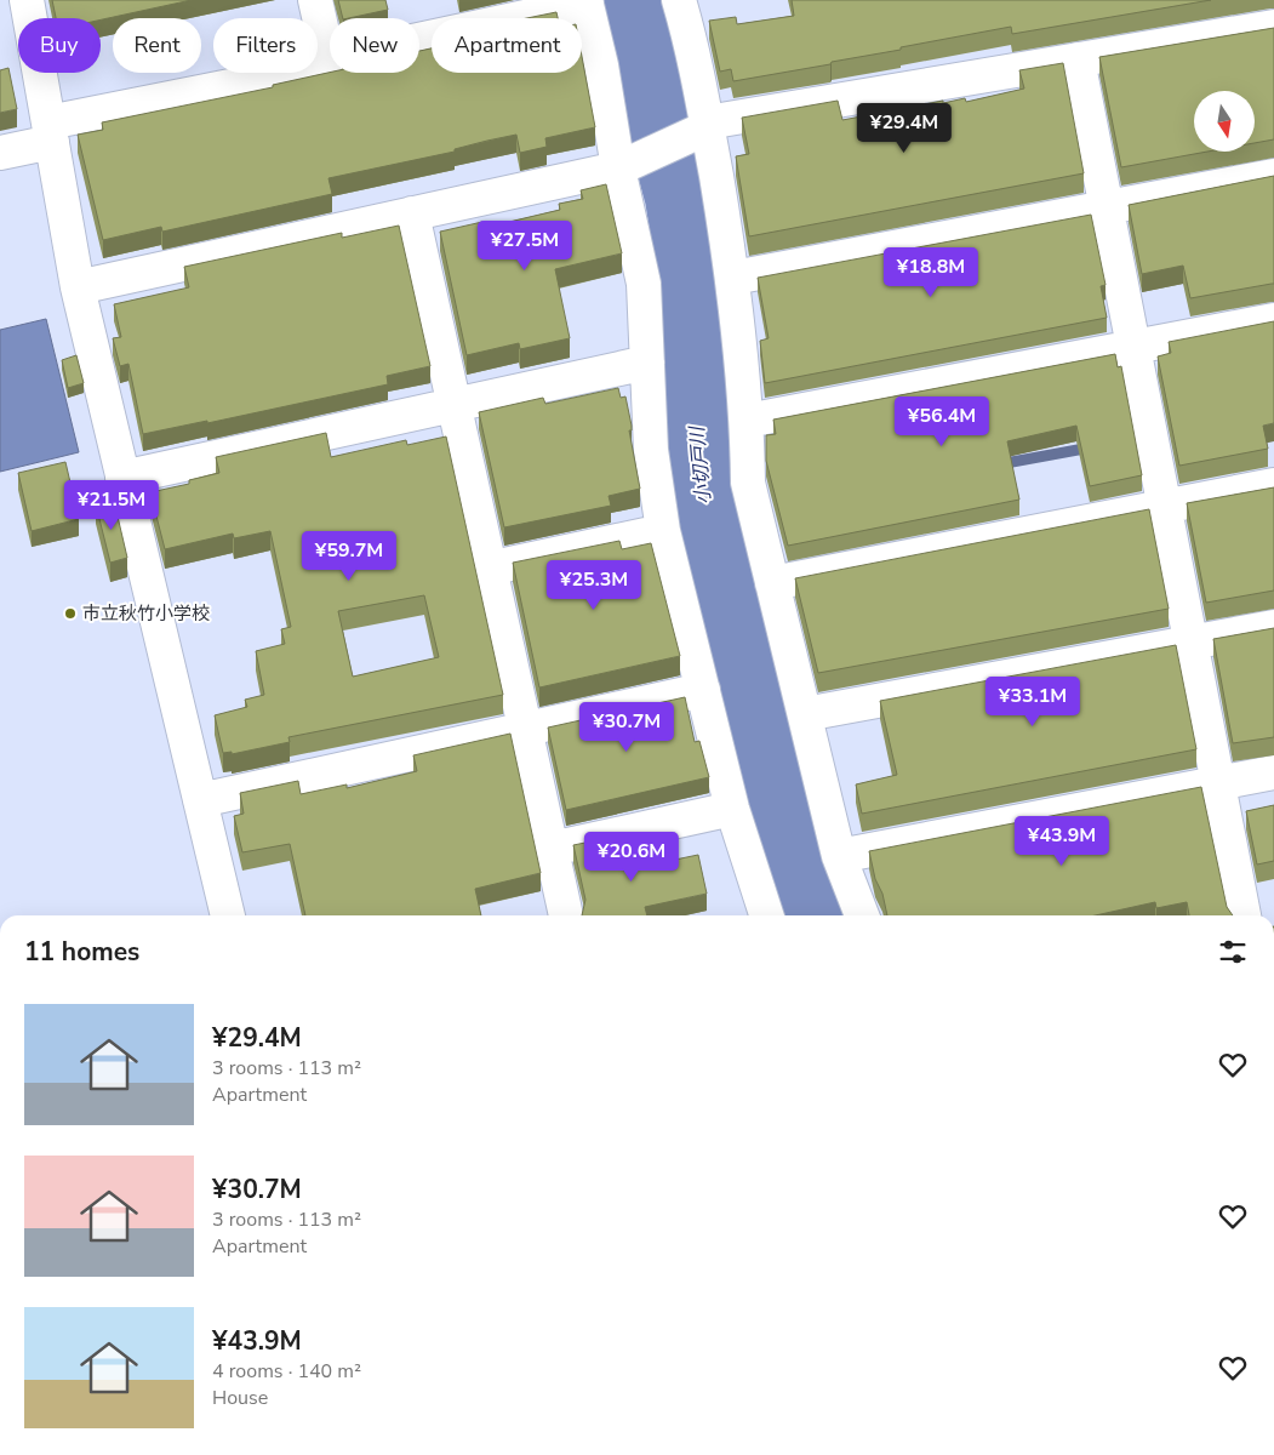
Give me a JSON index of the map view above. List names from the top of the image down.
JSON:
{
  "water": ["小切戸川"],
  "places": ["市立秋竹小学校"],
  "north": "bottom",
  "page": {
    "chip": [
      "Buy",
      "Rent",
      "Filters",
      "New",
      "Apartment"
    ],
    "price": [
      "¥29.4M",
      "¥27.5M",
      "¥18.8M",
      "¥56.4M",
      "¥21.5M",
      "¥59.7M",
      "¥25.3M",
      "¥33.1M",
      "¥30.7M",
      "¥43.9M",
      "¥20.6M"
    ],
    "heading": "11 homes",
    "list": [
      {
        "name": "¥29.4M",
        "note": "3 rooms · 113 m² · Apartment"
      },
      {
        "name": "¥30.7M",
        "note": "3 rooms · 113 m² · Apartment"
      },
      {
        "name": "¥43.9M",
        "note": "4 rooms · 140 m² · House"
      }
    ]
  }
}
